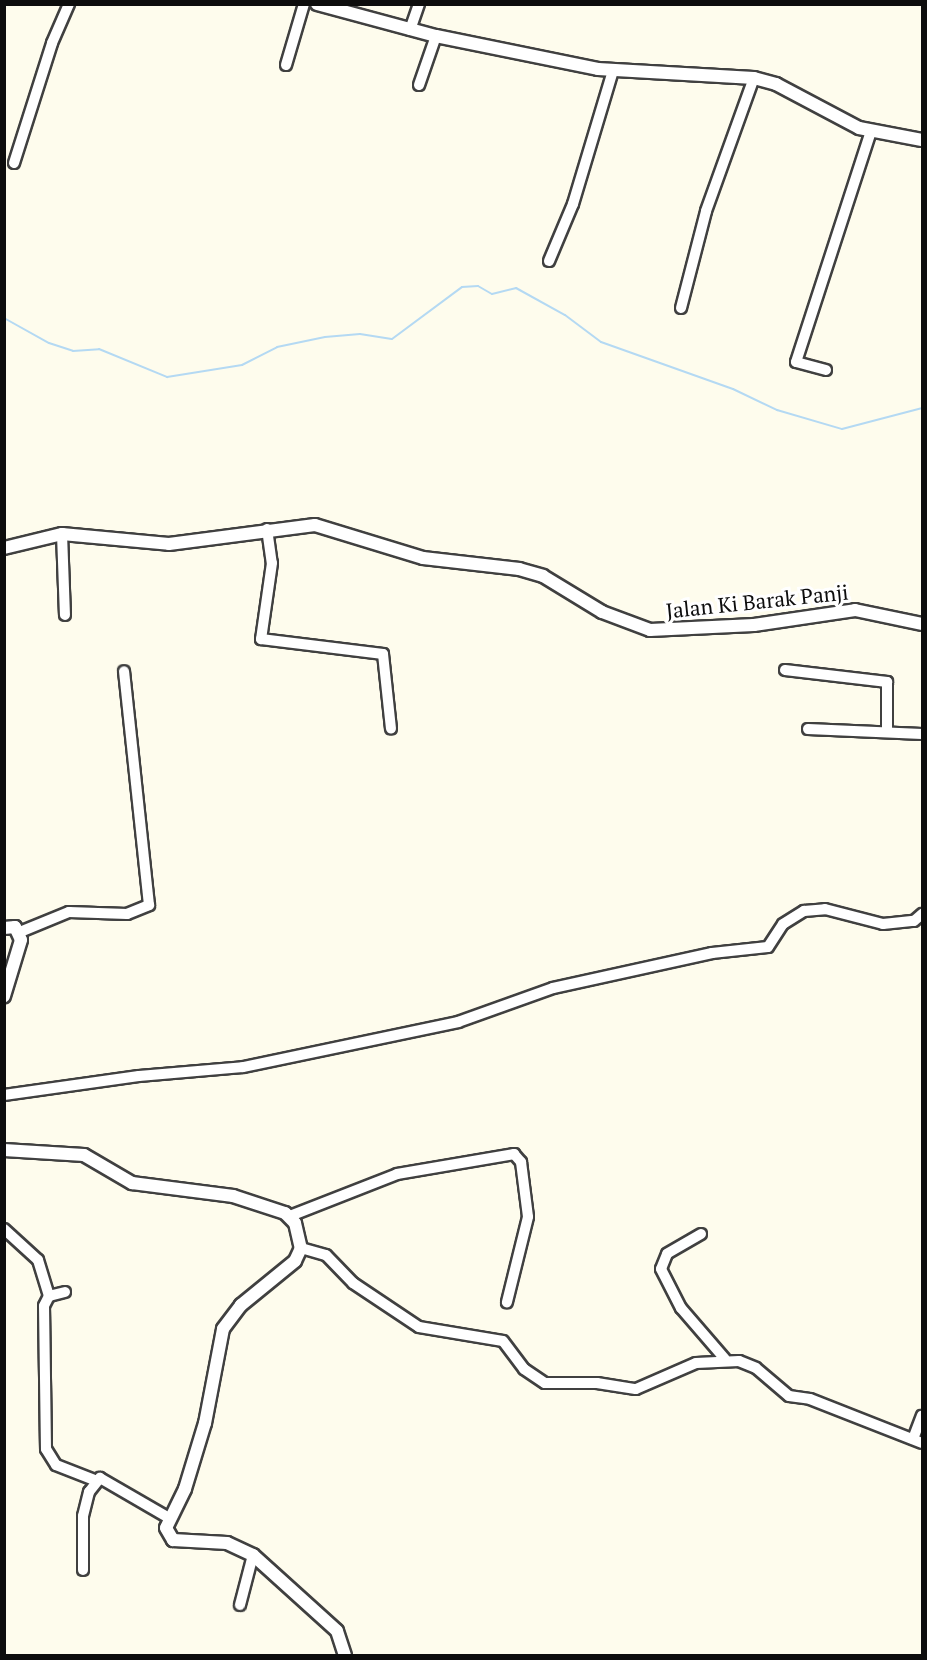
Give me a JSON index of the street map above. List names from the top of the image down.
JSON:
{
  "streets": {
    "street": ["Jalan Ki Barak Panji"]
  }
}
